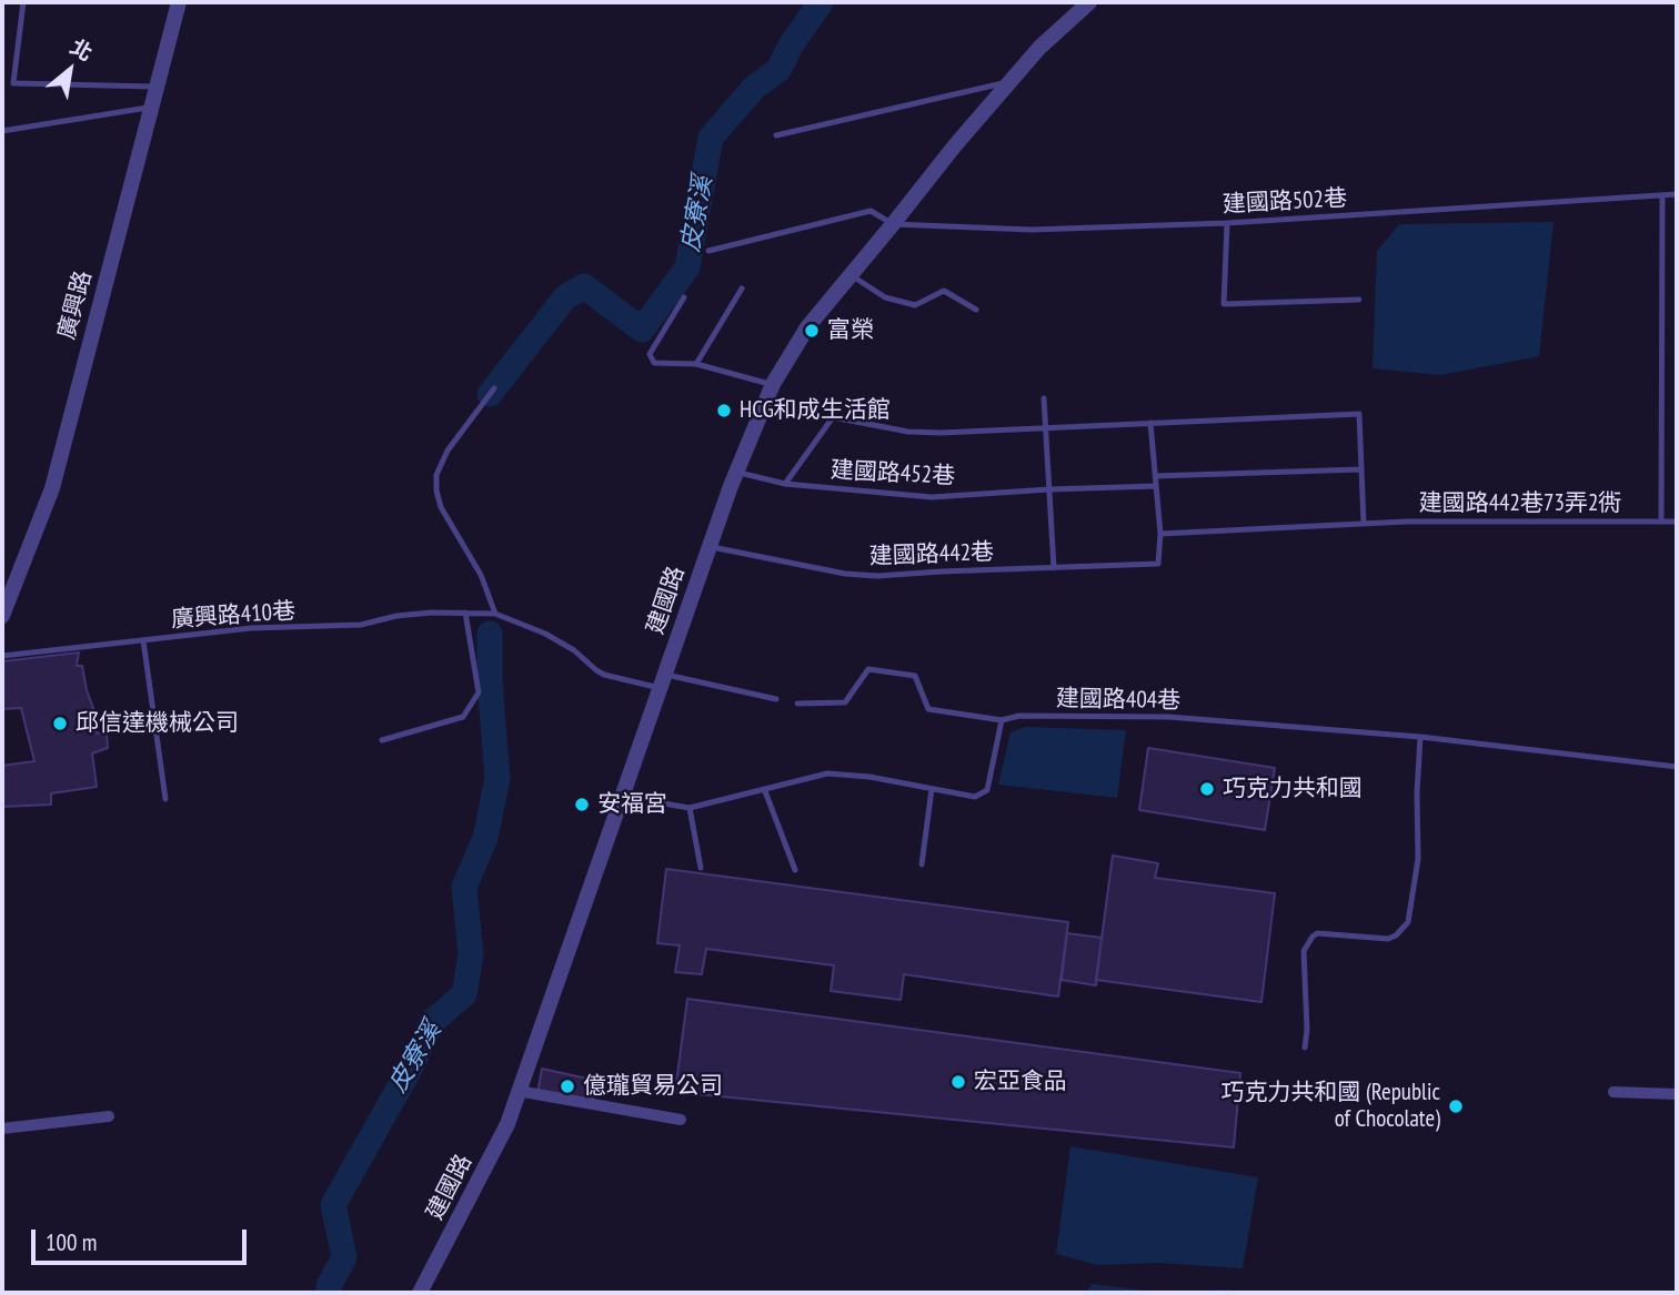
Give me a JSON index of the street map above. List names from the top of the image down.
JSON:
{
  "streets": {
    "street": ["廣興路", "建國路"],
    "lane": [
      "建國路502巷",
      "建國路452巷",
      "建國路442巷73弄2衖",
      "建國路442巷",
      "廣興路410巷",
      "建國路404巷"
    ]
  },
  "crossings": [
    ["建國路502巷", "建國路"],
    ["建國路452巷", "建國路"],
    ["建國路442巷73弄2衖", "建國路442巷"],
    ["建國路442巷", "建國路"],
    ["建國路", "廣興路410巷"]
  ],
  "water": ["皮寮溪"],
  "places": [
    "富榮",
    "HCG和成生活館",
    "邱信達機械公司",
    "巧克力共和國",
    "安福宮",
    "宏亞食品",
    "億瓏貿易公司",
    "巧克力共和國 (Republic of Chocolate)"
  ],
  "scale_bar": "100 m",
  "north": "top right"
}
